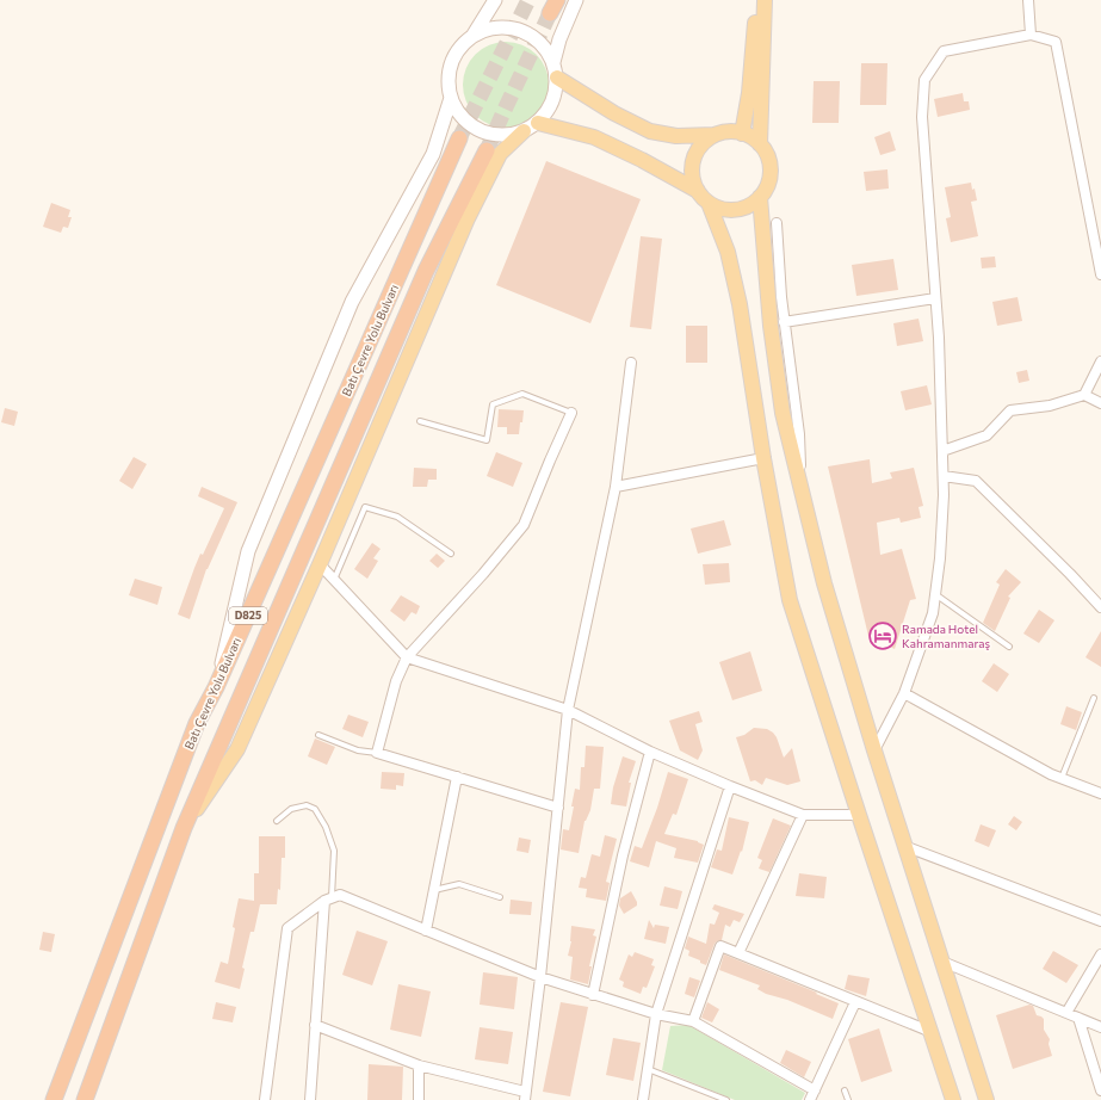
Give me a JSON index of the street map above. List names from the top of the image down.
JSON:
{
  "streets": {
    "highway": ["Batı Çevre Yolu Bulvarı", "D825"]
  },
  "places": {
    "hotel": ["Ramada Hotel Kahramanmaraş"]
  }
}
